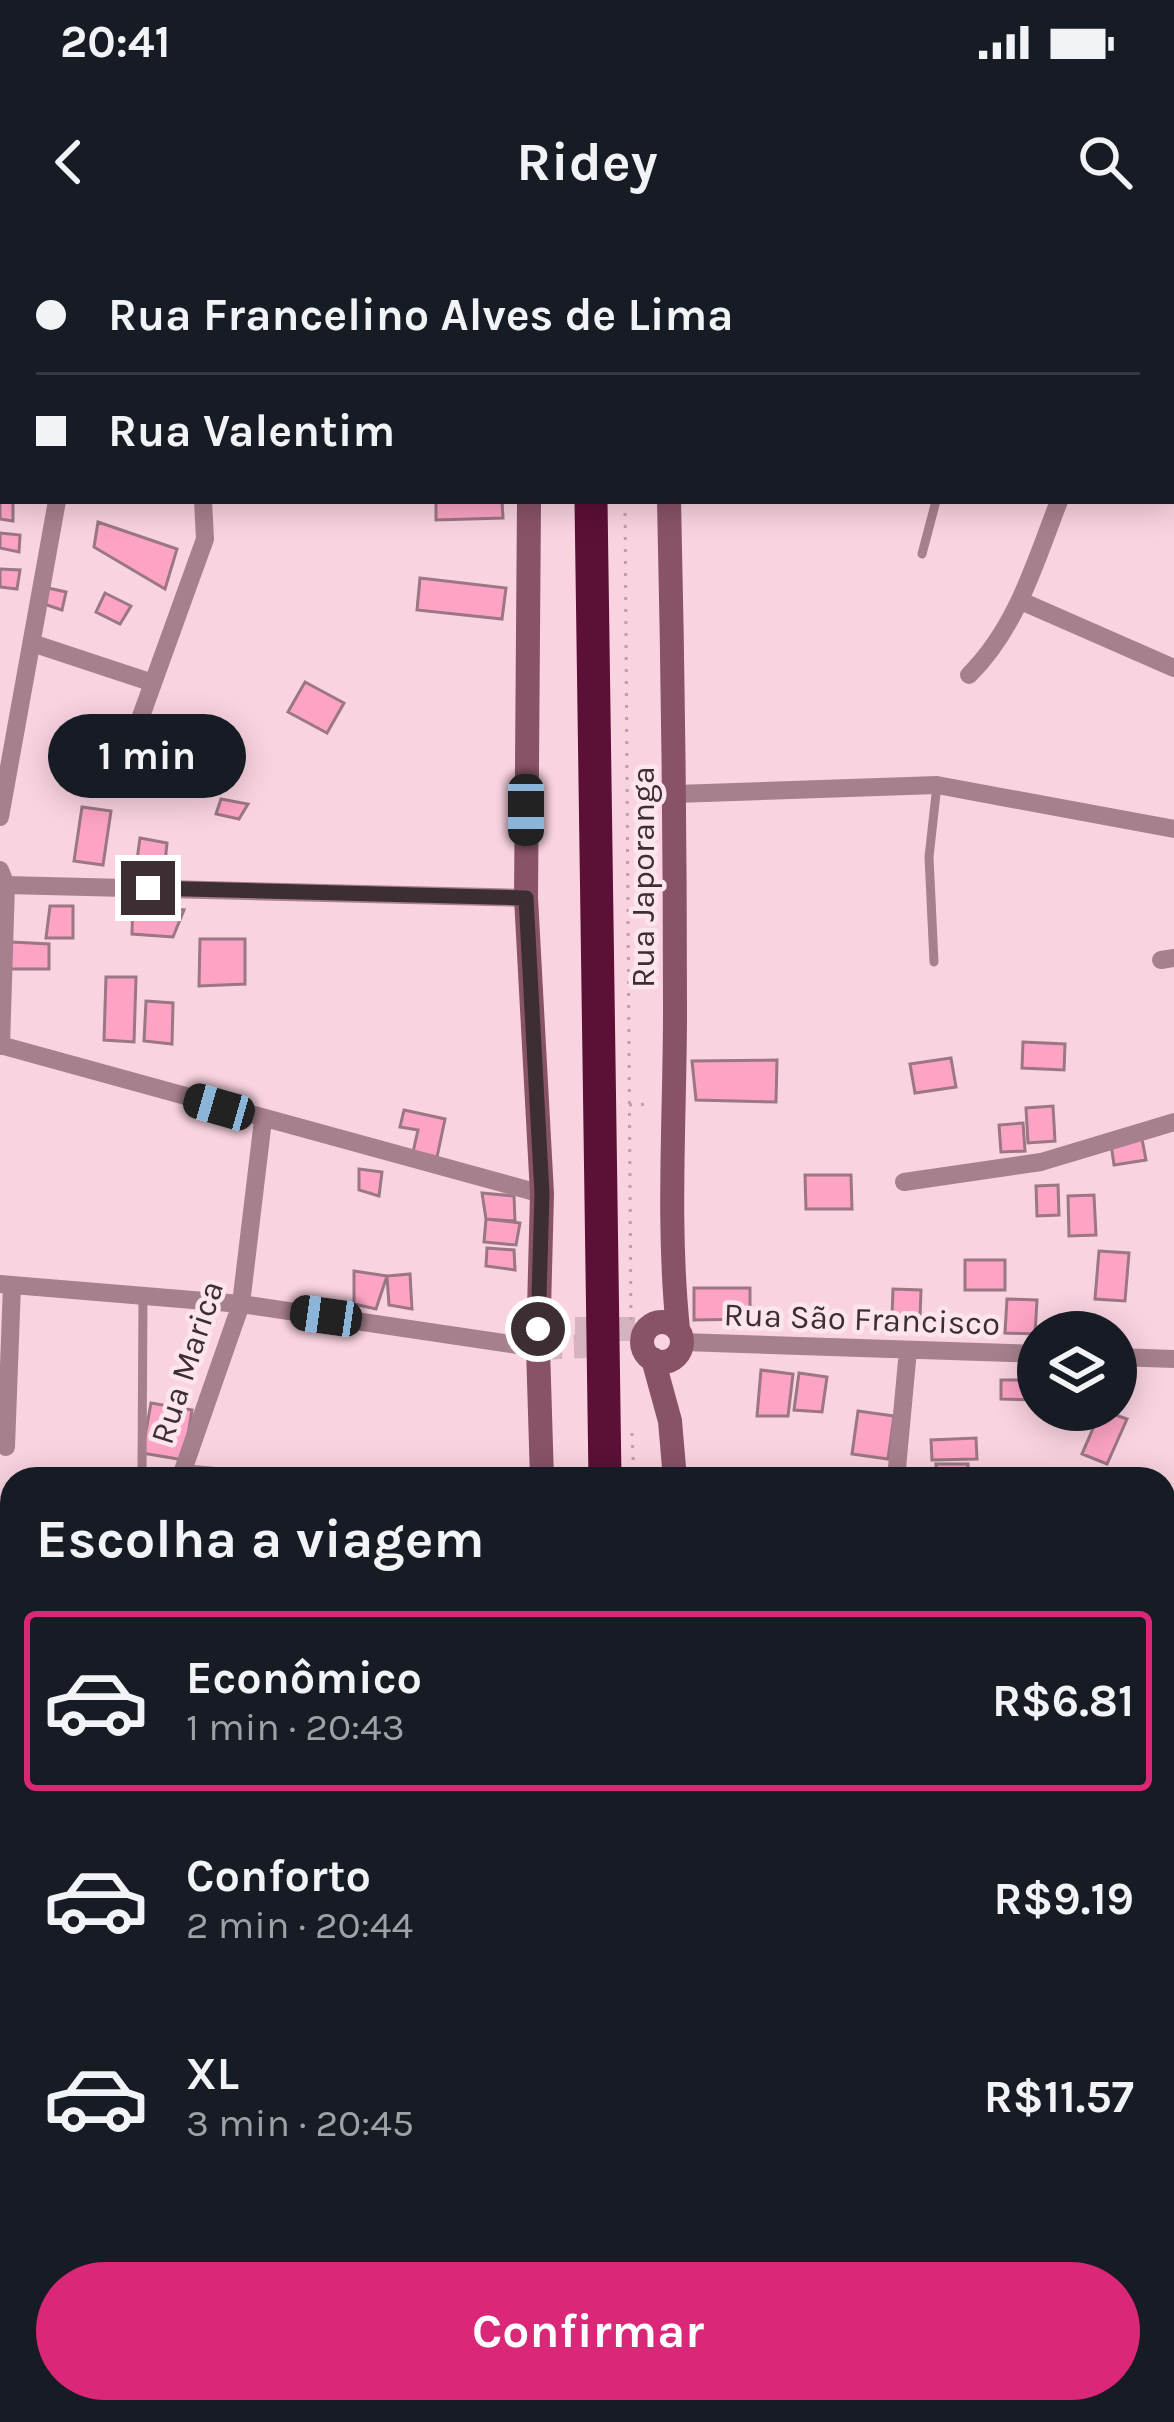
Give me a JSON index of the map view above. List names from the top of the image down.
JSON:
{
  "streets": {
    "main road": ["Rua Japoranga"],
    "street": ["Rua São Francisco", "Rua Marica"]
  },
  "crossings": [
    ["Rua Japoranga", "Rua São Francisco"]
  ],
  "page": {
    "status": "20:41",
    "header": "Ridey",
    "banner": ["Rua Francelino Alves de Lima", "Rua Valentim"],
    "bubble": "1 min",
    "heading": "Escolha a viagem",
    "list": [
      {
        "name": "Econômico",
        "note": "1 min · 20:43",
        "value": "R$6.81"
      },
      {
        "name": "Conforto",
        "note": "2 min · 20:44",
        "value": "R$9.19"
      },
      {
        "name": "XL",
        "note": "3 min · 20:45",
        "value": "R$11.57"
      }
    ],
    "buttons": "Confirmar"
  }
}
